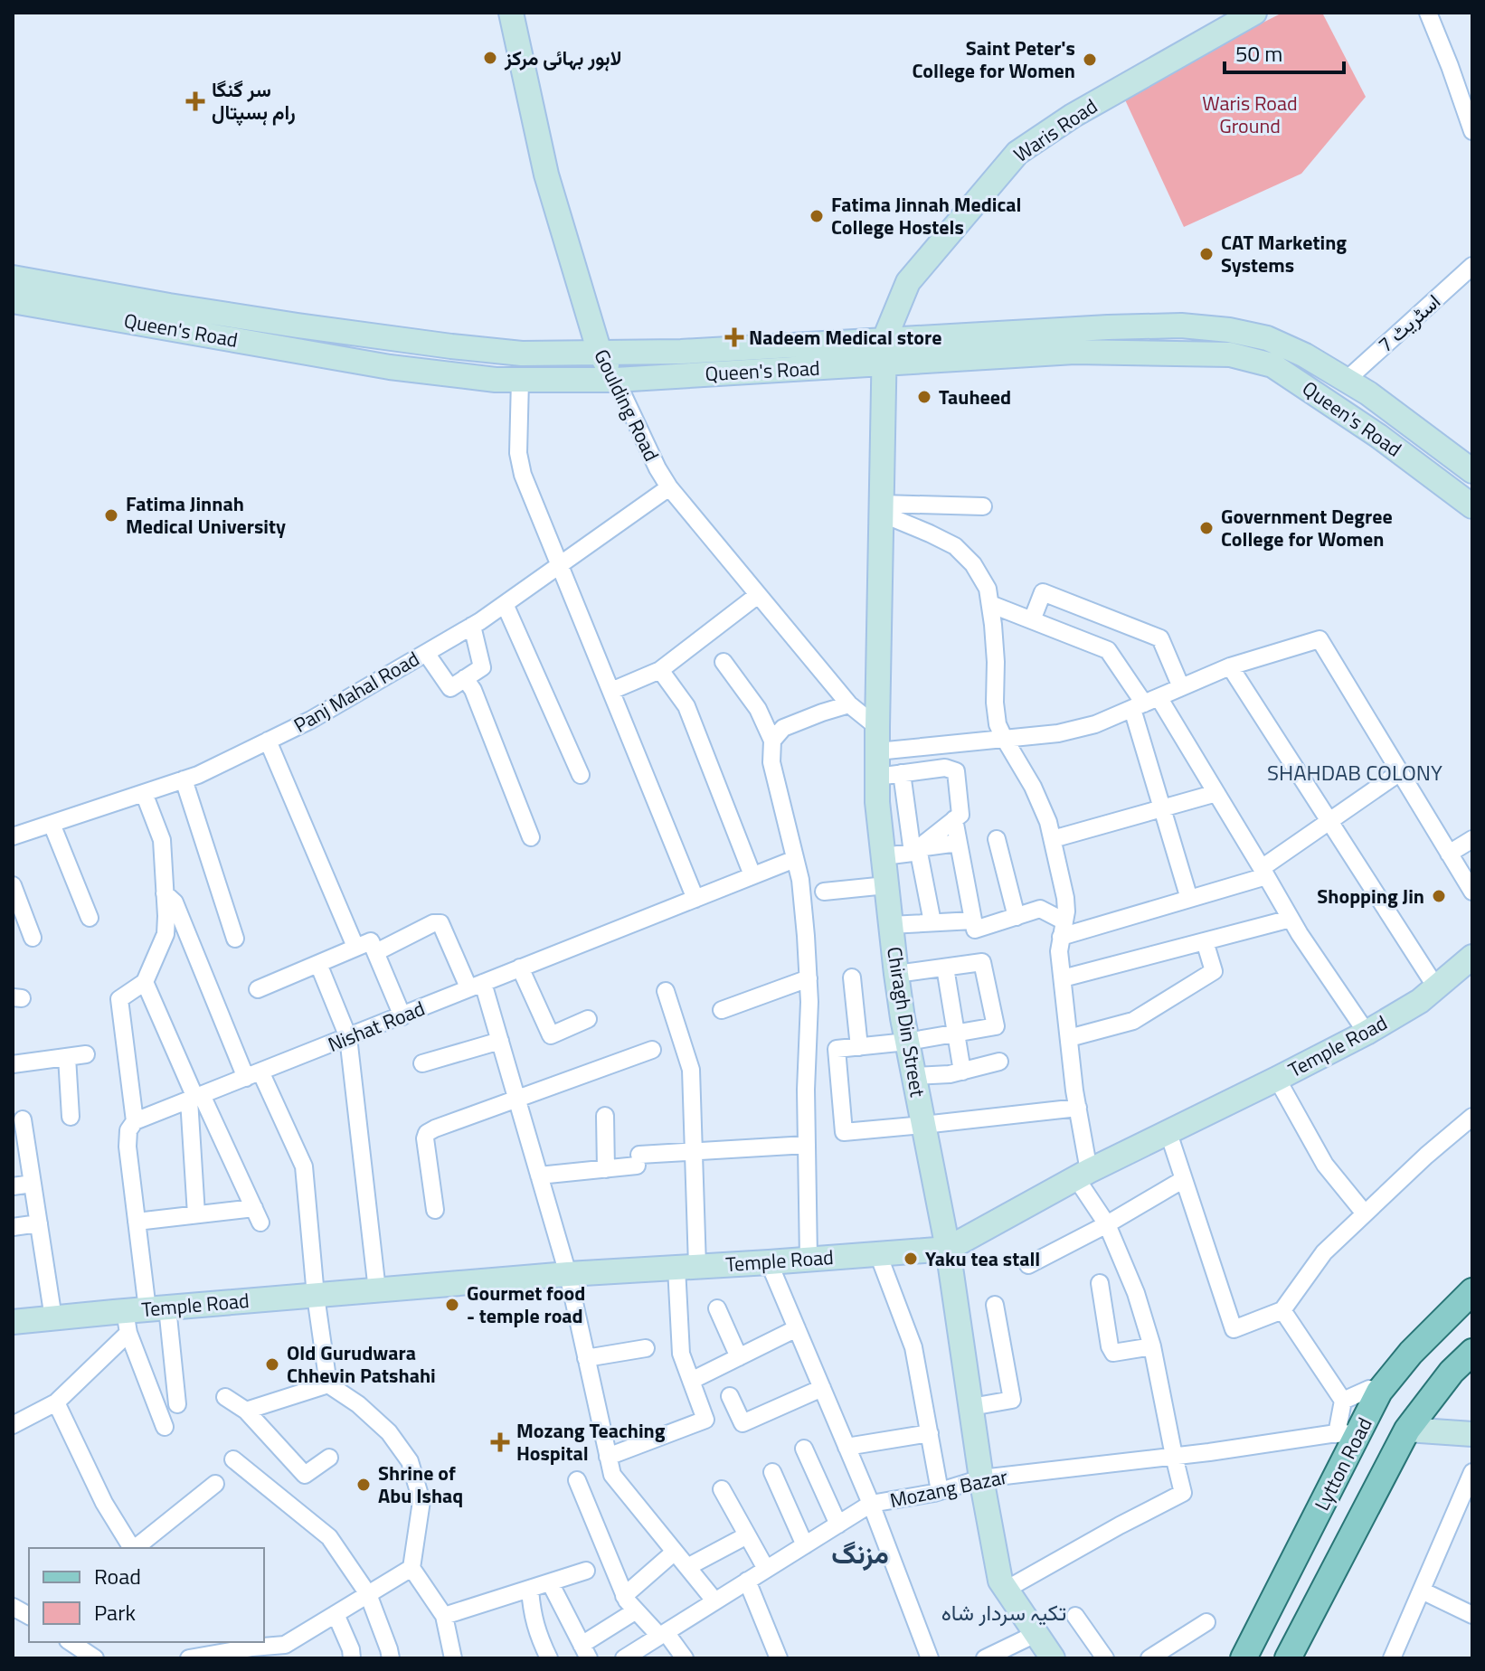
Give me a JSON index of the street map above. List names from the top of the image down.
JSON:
{
  "streets": {
    "main road": ["Lytton Road"],
    "street": [
      "Waris Road",
      "اسٹریٹ 7",
      "Queen's Road",
      "Goulding Road",
      "Panj Mahal Road",
      "Chiragh Din Street",
      "Nishat Road",
      "Temple Road",
      "Mozang Bazar"
    ]
  },
  "crossings": [
    ["Waris Road", "Queen's Road"],
    ["Waris Road", "Chiragh Din Street"],
    ["اسٹریٹ 7", "Queen's Road"],
    ["Queen's Road", "Goulding Road"],
    ["Queen's Road", "Chiragh Din Street"],
    ["Goulding Road", "Panj Mahal Road"],
    ["Goulding Road", "Chiragh Din Street"],
    ["Chiragh Din Street", "Temple Road"],
    ["Chiragh Din Street", "Mozang Bazar"],
    ["Lytton Road", "Mozang Bazar"]
  ],
  "districts": ["SHAHDAB COLONY", "مزنگ", "تکیہ سردار شاہ"],
  "parks": ["Waris Road Ground"],
  "places": {
    "other": [
      "لاہور بہائی مرکز",
      "Saint Peter's College for Women",
      "Fatima Jinnah Medical College Hostels",
      "CAT Marketing Systems",
      "Tauheed",
      "Fatima Jinnah Medical University",
      "Government Degree College for Women",
      "Shopping Jin",
      "Yaku tea stall",
      "Gourmet food - temple road",
      "Old Gurudwara Chhevin Patshahi",
      "Shrine of Abu Ishaq"
    ],
    "health": ["سر گنگا رام ہسپتال", "Nadeem Medical store", "Mozang Teaching Hospital"]
  },
  "legend": ["Road", "Park"],
  "scale_bar": "50 m"
}
